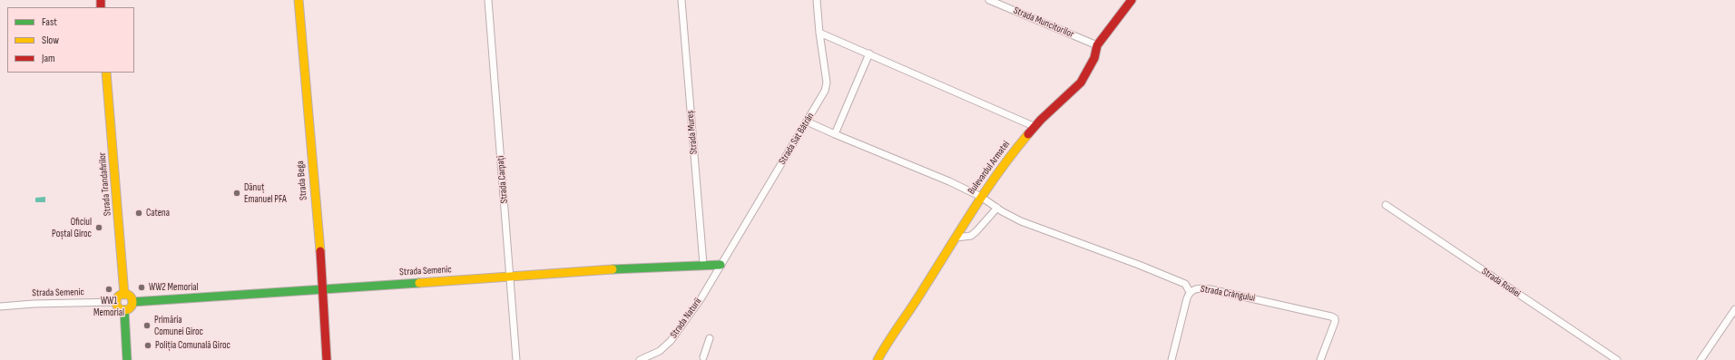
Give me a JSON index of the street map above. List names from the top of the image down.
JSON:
{
  "streets": {
    "street": [
      "Strada Muncitorilor",
      "Strada Mureș",
      "Strada Sat Bătrân",
      "Bulevardul Armatei",
      "Strada Carpați",
      "Strada Bega",
      "Strada Trandafirilor",
      "Strada Semenic",
      "Strada Rodiei",
      "Strada Crângului",
      "Strada Naturii"
    ]
  },
  "crossings": [
    ["Strada Muncitorilor", "Bulevardul Armatei"],
    ["Strada Mureș", "Strada Semenic"],
    ["Strada Sat Bătrân", "Strada Semenic"],
    ["Strada Sat Bătrân", "Strada Naturii"],
    ["Strada Carpați", "Strada Semenic"],
    ["Strada Bega", "Strada Semenic"],
    ["Strada Trandafirilor", "Strada Semenic"],
    ["Strada Semenic", "Strada Naturii"]
  ],
  "places": [
    "Dănuț Emanuel PFA",
    "Catena",
    "Oficiul Poștal Giroc",
    "WW2 Memorial",
    "WW1 Memorial",
    "Primăria Comunei Giroc",
    "Poliția Comunală Giroc"
  ],
  "legend": ["Fast", "Slow", "Jam"]
}
